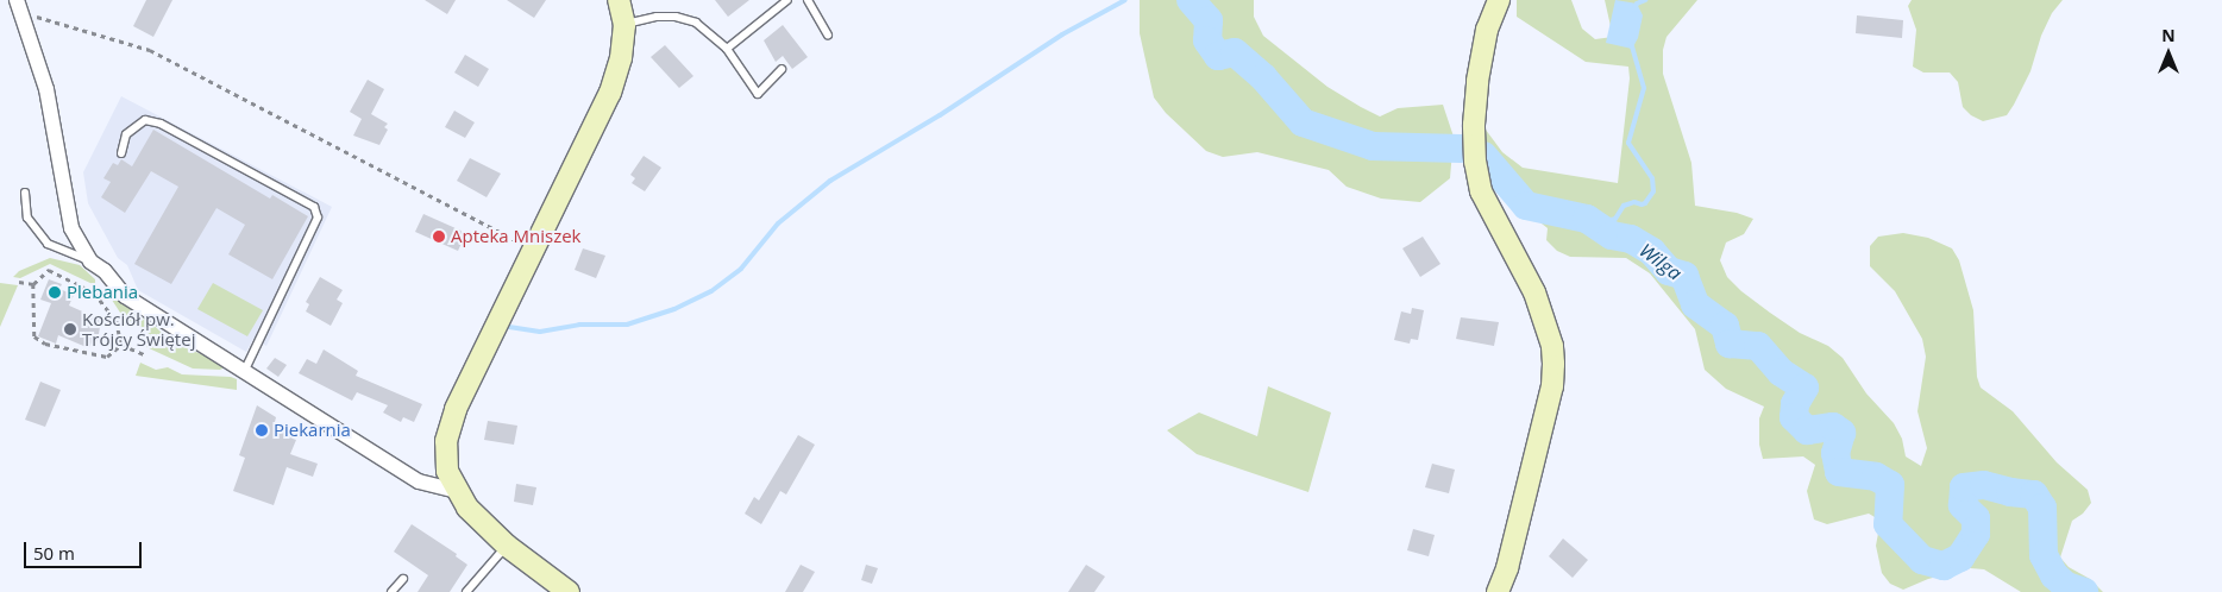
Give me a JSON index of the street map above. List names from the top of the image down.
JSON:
{
  "water": ["Wilga"],
  "places": [
    "Apteka Mniszek",
    "Plebania",
    "Kościół pw. Trójcy Świętej",
    "Piekarnia"
  ],
  "scale_bar": "50 m",
  "north": "top"
}
